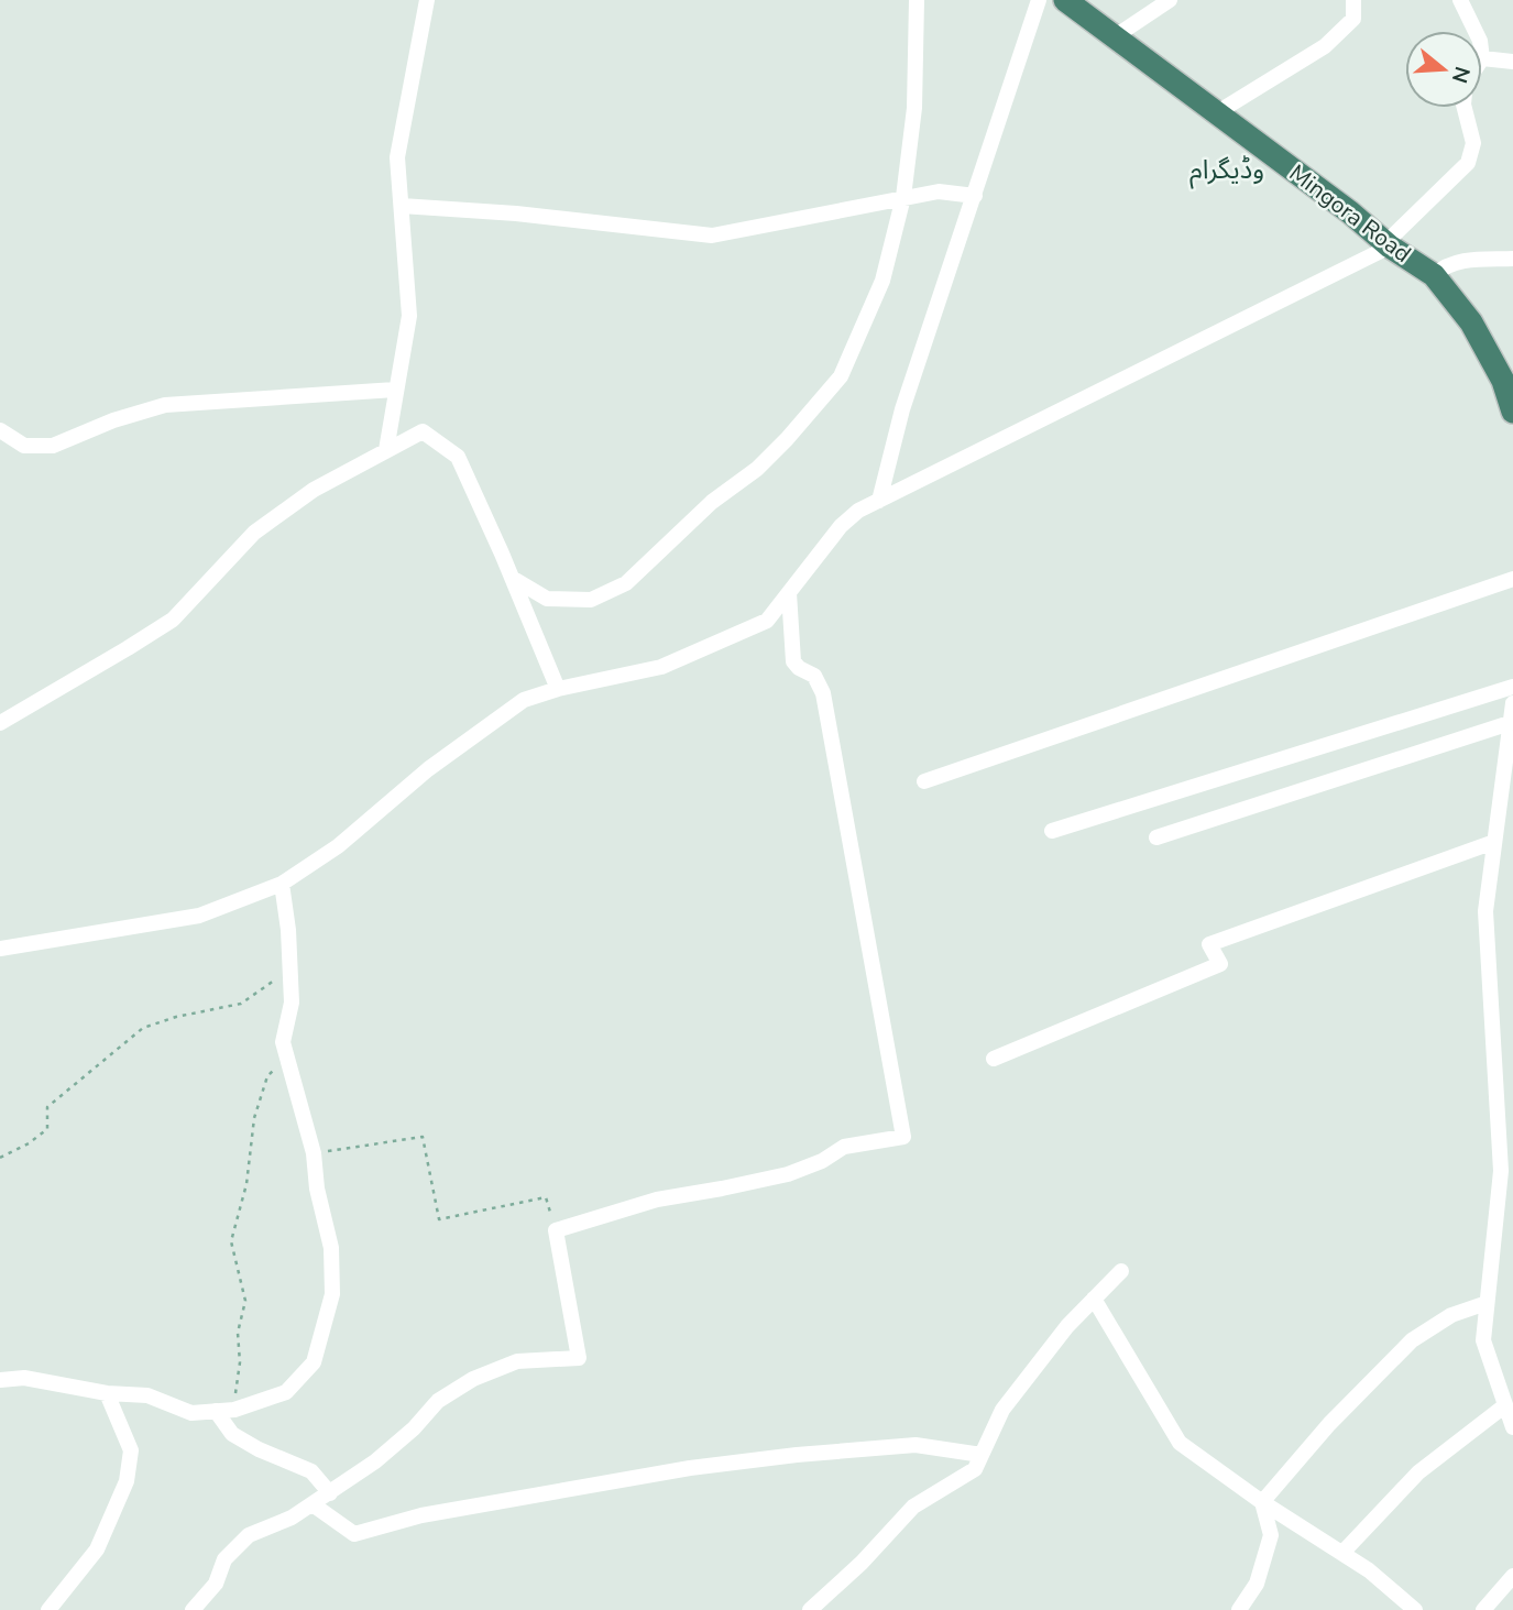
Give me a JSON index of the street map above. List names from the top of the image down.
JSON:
{
  "streets": {
    "highway": ["Mingora Road"]
  },
  "districts": ["وڈیگرام"],
  "north": "right"
}
